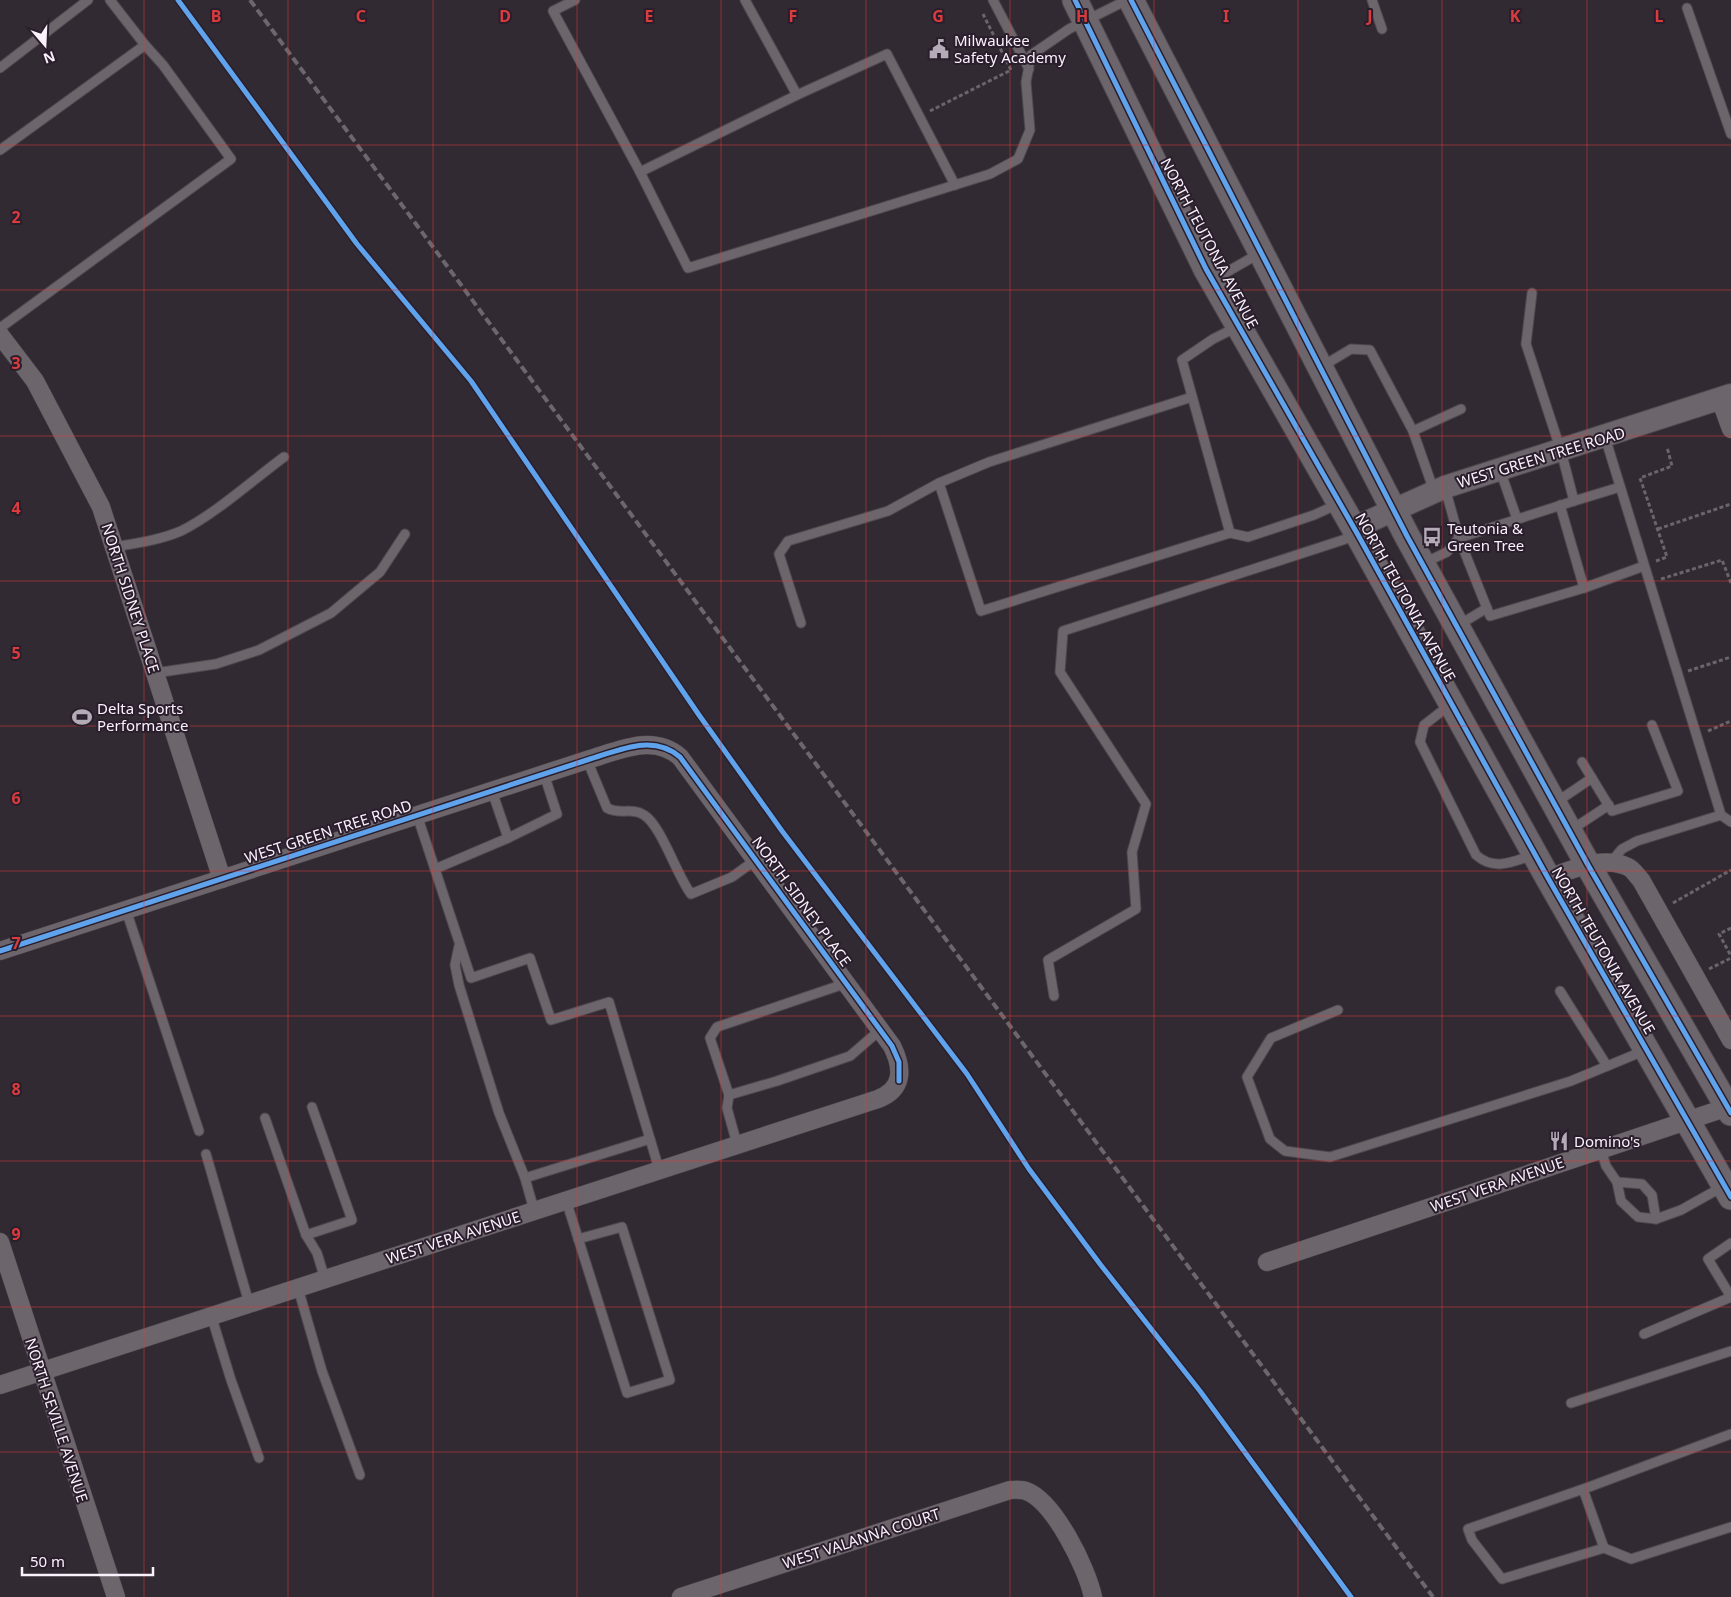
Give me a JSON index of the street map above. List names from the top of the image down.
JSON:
{
  "streets": {
    "main road": ["NORTH TEUTONIA AVENUE"],
    "street": [
      "WEST GREEN TREE ROAD",
      "NORTH SIDNEY PLACE",
      "WEST VERA AVENUE",
      "NORTH SEVILLE AVENUE",
      "WEST VALANNA COURT"
    ]
  },
  "crossings": [
    ["NORTH TEUTONIA AVENUE", "WEST GREEN TREE ROAD"],
    ["NORTH TEUTONIA AVENUE", "WEST VERA AVENUE"],
    ["WEST GREEN TREE ROAD", "NORTH SIDNEY PLACE"],
    ["NORTH SIDNEY PLACE", "WEST VERA AVENUE"],
    ["WEST VERA AVENUE", "NORTH SEVILLE AVENUE"]
  ],
  "places": {
    "public building": ["Milwaukee Safety Academy"],
    "bus stop": ["Teutonia & Green Tree"],
    "sports": ["Delta Sports Performance"],
    "restaurant": ["Domino's"]
  },
  "scale_bar": "50 m",
  "north": "bottom",
  "grid": {
    "columns": [
      "B",
      "C",
      "D",
      "E",
      "F",
      "G",
      "H",
      "I",
      "J",
      "K",
      "L"
    ],
    "rows": [
      "2",
      "3",
      "4",
      "5",
      "6",
      "7",
      "8",
      "9"
    ]
  }
}
